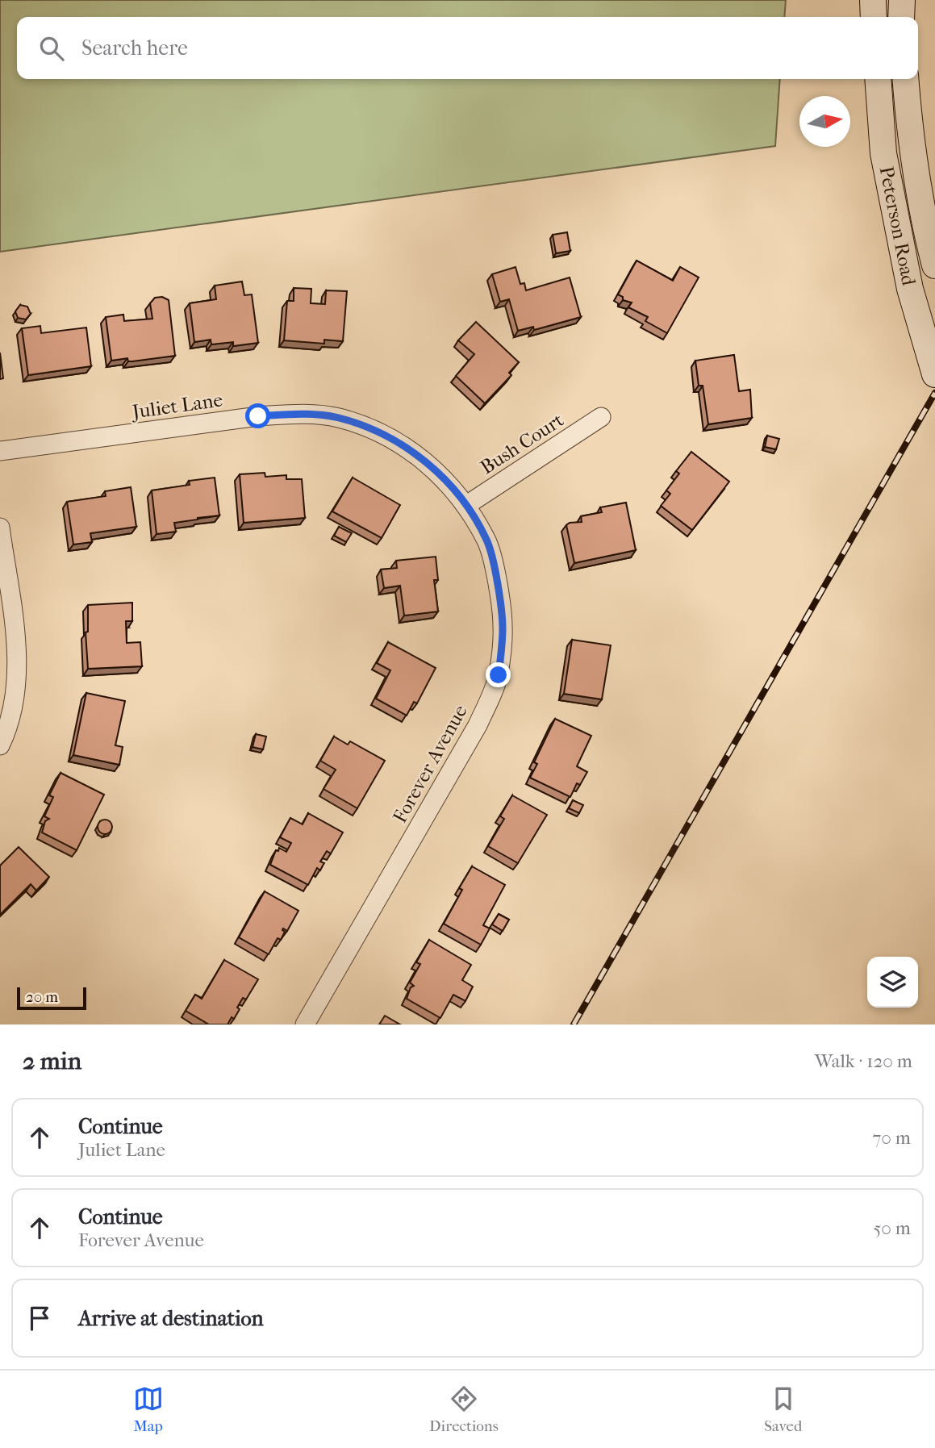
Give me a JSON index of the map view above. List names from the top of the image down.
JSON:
{
  "streets": {
    "main road": ["Peterson Road"],
    "street": ["Juliet Lane", "Bush Court", "Forever Avenue"]
  },
  "crossings": [
    ["Juliet Lane", "Bush Court"],
    ["Juliet Lane", "Forever Avenue"],
    ["Bush Court", "Forever Avenue"]
  ],
  "scale_bar": "20 m",
  "north": "right",
  "page": {
    "search": "Search here",
    "scale": "20 m",
    "heading": ["2 min", "Walk · 120 m"],
    "list": [
      ["Continue", "Juliet Lane", "70 m"],
      ["Continue", "Forever Avenue", "50 m"],
      "Arrive at destination"
    ],
    "nav": ["Map", "Directions", "Saved"]
  }
}
